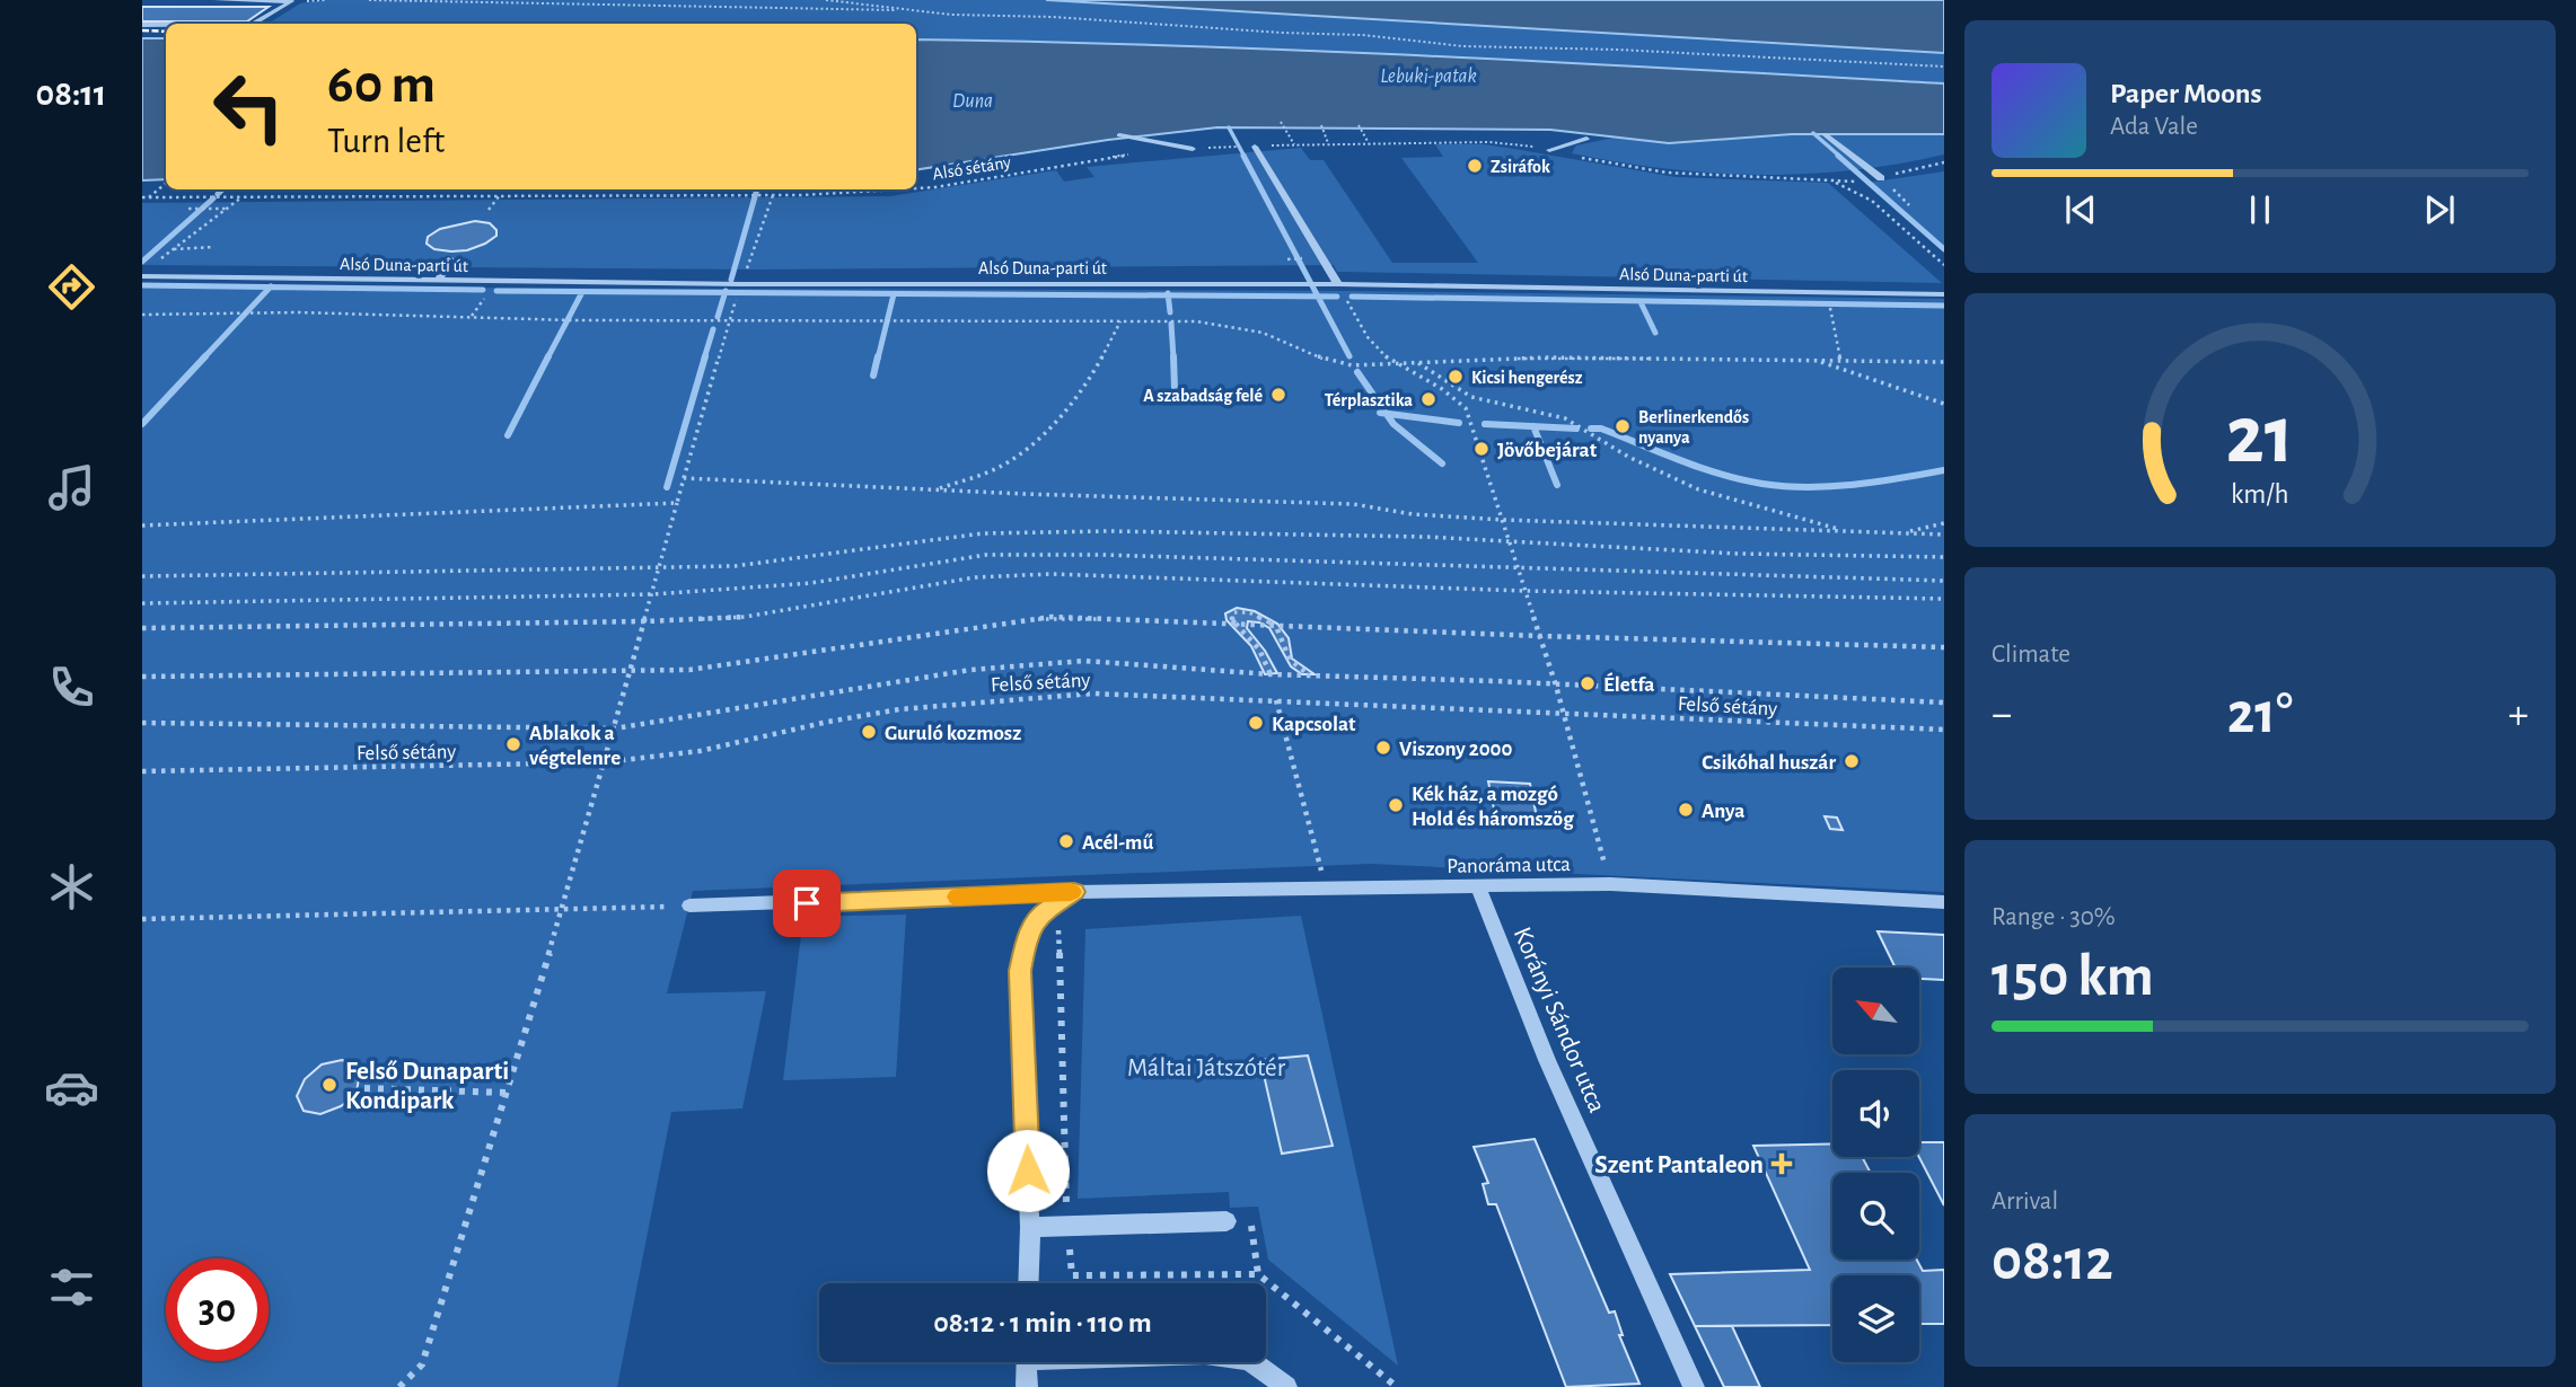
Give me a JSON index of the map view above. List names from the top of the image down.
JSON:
{
  "streets": {
    "street": ["Alsó Duna-parti út", "Panoráma utca", "Korányi Sándor utca"],
    "path": ["Alsó sétány", "Felső sétány"]
  },
  "crossings": [
    ["Panoráma utca", "Korányi Sándor utca"]
  ],
  "water": ["Lebuki-patak", "Duna"],
  "parks": ["Máltai Játszótér"],
  "places": {
    "other": [
      "Zsiráfok",
      "Kicsi hengerész",
      "A szabadság felé",
      "Térplasztika",
      "Berlinerkendős nyanya",
      "Jövőbejárat",
      "Életfa",
      "Kapcsolat",
      "Guruló kozmosz",
      "Ablakok a végtelenre",
      "Viszony 2000",
      "Csikóhal huszár",
      "Kék ház, a mozgó Hold és háromszög",
      "Anya",
      "Acél-mű",
      "Felső Dunaparti Kondipark"
    ],
    "health": ["Szent Pantaleon"]
  },
  "north": "top left",
  "page": {
    "tabs": "08:11",
    "turn": ["60 m", "Turn left"],
    "song": ["Paper Moons", "Ada Vale"],
    "tile": [
      "Climate",
      ["Range · 30%", "150 km"],
      ["Arrival", "08:12"]
    ],
    "heat": ["−", "21°", "+"],
    "limit": "30",
    "trip": "08:12 · 1 min · 110 m",
    "gauge": ["21", "km/h"]
  }
}
